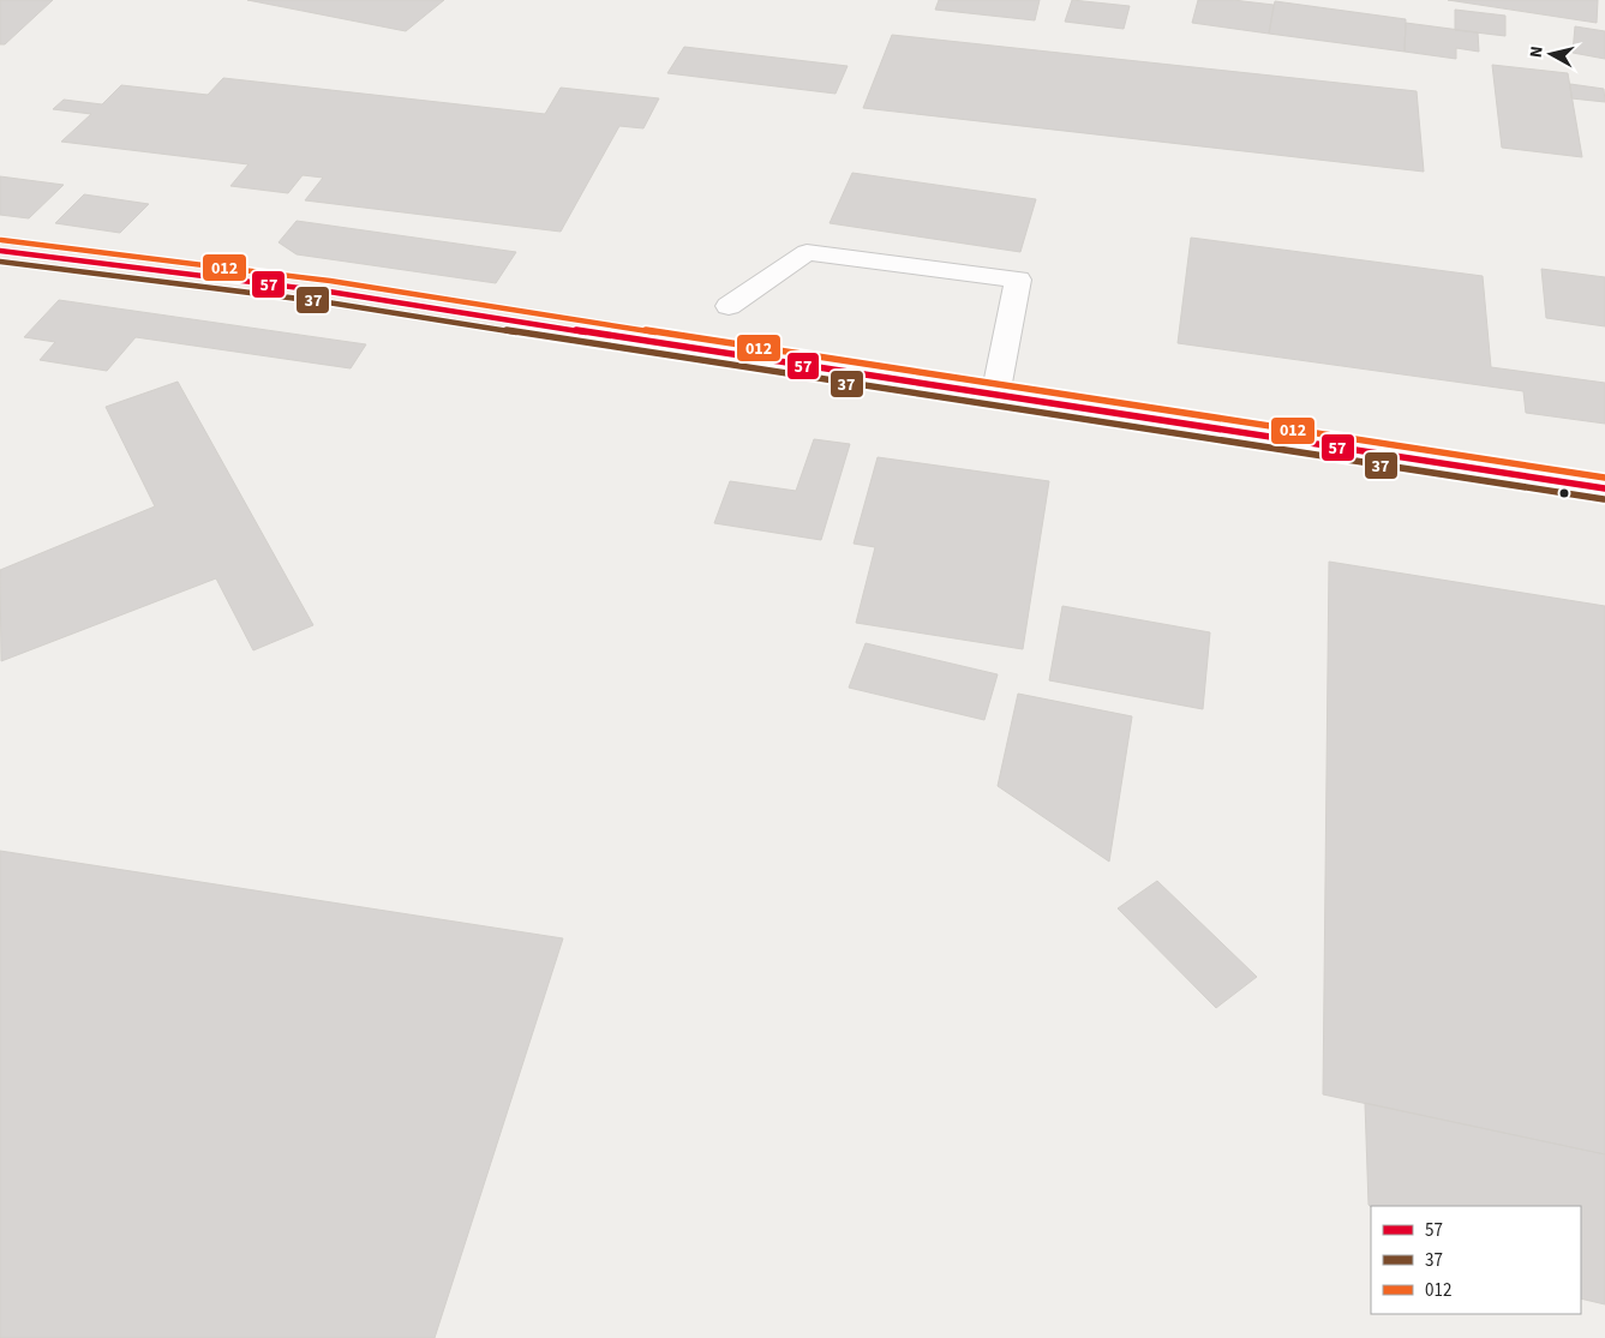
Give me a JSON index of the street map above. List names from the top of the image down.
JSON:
{
  "lines": ["transit line 012", "transit line 57", "transit line 37"],
  "legend": ["57", "37", "012"],
  "north": "left"
}
